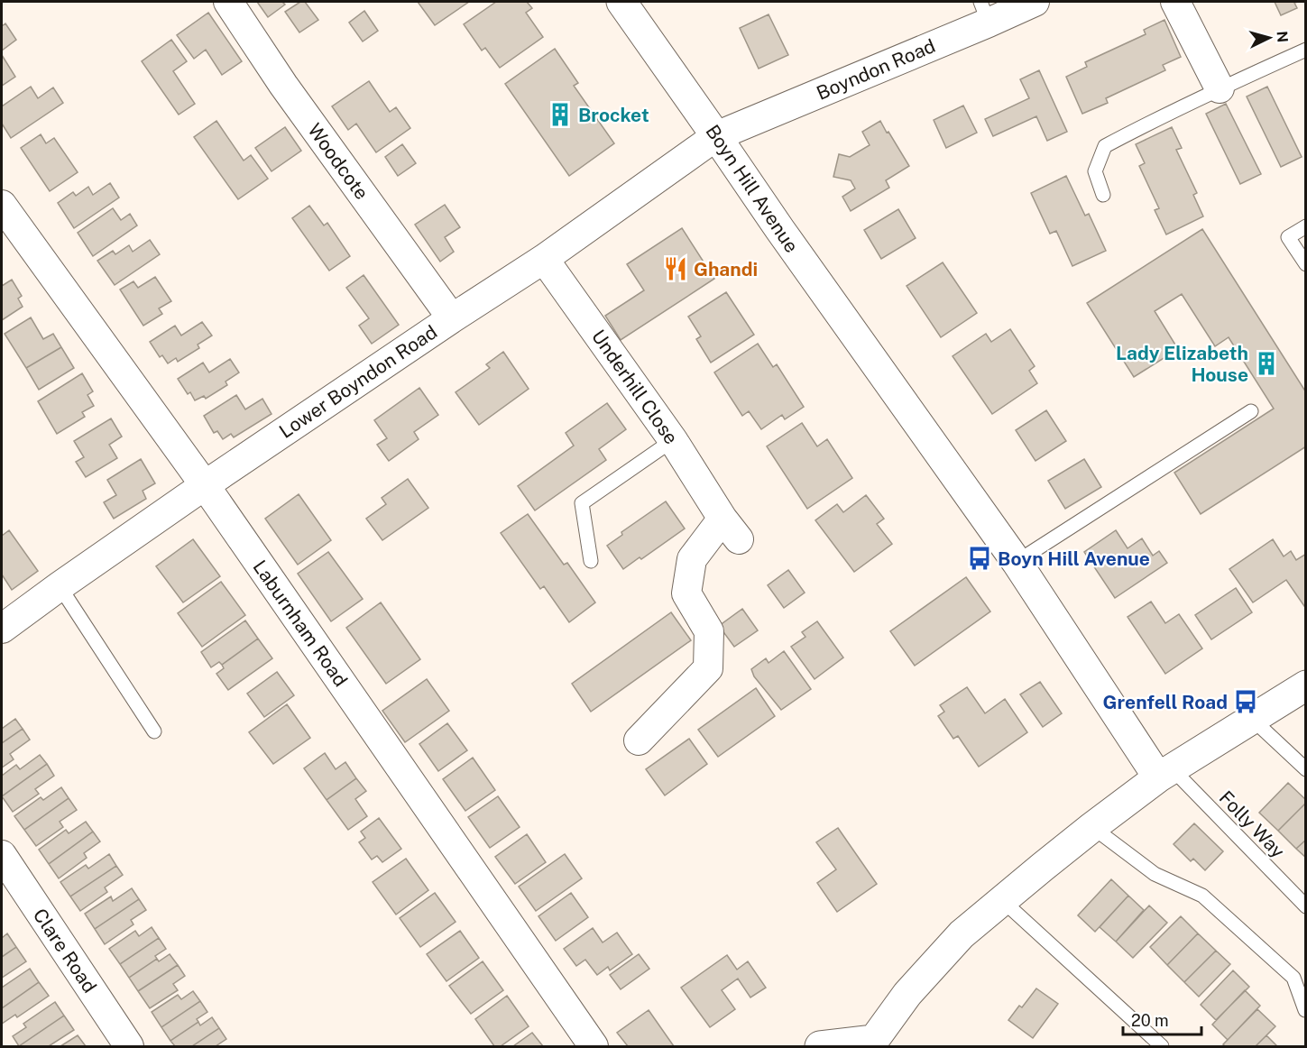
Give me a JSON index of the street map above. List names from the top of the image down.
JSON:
{
  "streets": {
    "street": [
      "Boyndon Road",
      "Woodcote",
      "Boyn Hill Avenue",
      "Lower Boyndon Road",
      "Underhill Close",
      "Laburnham Road",
      "Clare Road"
    ],
    "lane": ["Folly Way"]
  },
  "crossings": [
    ["Boyndon Road", "Boyn Hill Avenue"],
    ["Boyndon Road", "Lower Boyndon Road"],
    ["Woodcote", "Lower Boyndon Road"],
    ["Boyn Hill Avenue", "Lower Boyndon Road"],
    ["Boyn Hill Avenue", "Folly Way"],
    ["Lower Boyndon Road", "Underhill Close"],
    ["Lower Boyndon Road", "Laburnham Road"]
  ],
  "places": {
    "building": ["Brocket", "Lady Elizabeth House"],
    "restaurant": ["Ghandi"],
    "bus stop": ["Boyn Hill Avenue", "Grenfell Road"]
  },
  "scale_bar": "20 m",
  "north": "right"
}
